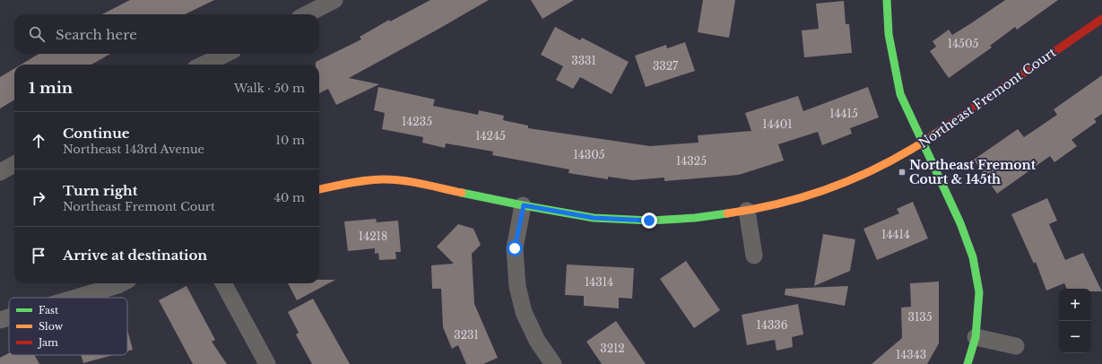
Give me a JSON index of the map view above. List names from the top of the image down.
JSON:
{
  "streets": {
    "street": ["Northeast Fremont Court"]
  },
  "places": {
    "transit": ["Northeast Fremont Court & 145th"]
  },
  "house_numbers": [
    "14505",
    "3331",
    "3327",
    "14415",
    "14235",
    "14401",
    "14245",
    "14305",
    "14325",
    "14414",
    "14218",
    "14314",
    "3135",
    "14336",
    "3231",
    "3212",
    "14343"
  ],
  "legend": ["Fast", "Slow", "Jam"],
  "page": {
    "search": "Search here",
    "heading": ["1 min", "Walk · 50 m"],
    "list": [
      ["Continue", "Northeast 143rd Avenue", "10 m"],
      ["Turn right", "Northeast Fremont Court", "40 m"],
      "Arrive at destination"
    ],
    "map_buttons": ["+", "−"]
  }
}
